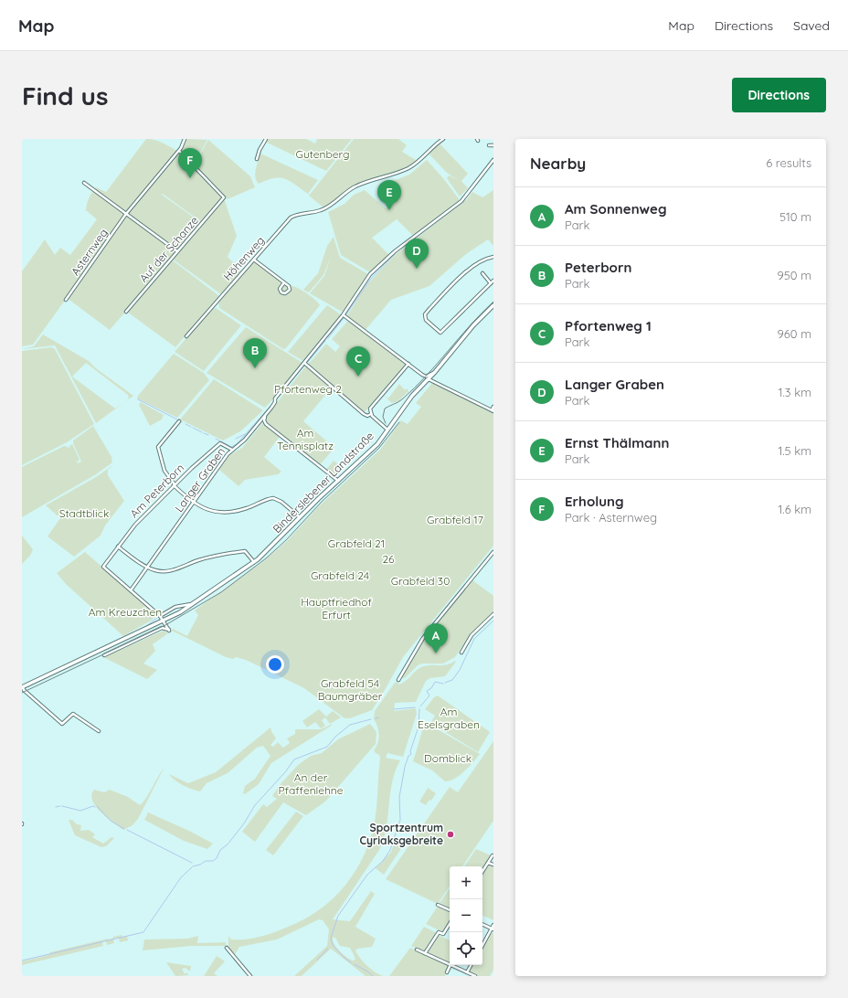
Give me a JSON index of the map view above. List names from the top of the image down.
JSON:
{
  "streets": {
    "main road": ["Binderslebener Landstraße"],
    "street": [
      "Auf der Schanze",
      "Asternweg",
      "Höhenweg",
      "Langer Graben",
      "Am Peterborn"
    ]
  },
  "crossings": [
    ["Auf der Schanze", "Asternweg"],
    ["Langer Graben", "Am Peterborn"]
  ],
  "parks": [
    "Gutenberg",
    "Pfortenweg 2",
    "Am Tennisplatz",
    "Stadtblick",
    "Grabfeld 17",
    "Grabfeld 21",
    "26",
    "Grabfeld 24",
    "Grabfeld 30",
    "Hauptfriedhof Erfurt",
    "Am Kreuzchen",
    "Grabfeld 54 Baumgräber",
    "Am Eselsgraben",
    "Domblick",
    "An der Pfaffenlehne"
  ],
  "places": ["Sportzentrum Cyriaksgebreite"],
  "page": {
    "header": "Map",
    "nav": ["Map", "Directions", "Saved"],
    "buttons": "Directions",
    "title": "Find us",
    "heading": ["Nearby", "6 results"],
    "pins": [
      "F",
      "E",
      "D",
      "B",
      "C",
      "A"
    ],
    "list": [
      {
        "mark": "A",
        "name": "Am Sonnenweg",
        "note": "Park",
        "value": "510 m"
      },
      {
        "mark": "B",
        "name": "Peterborn",
        "note": "Park",
        "value": "950 m"
      },
      {
        "mark": "C",
        "name": "Pfortenweg 1",
        "note": "Park",
        "value": "960 m"
      },
      {
        "mark": "D",
        "name": "Langer Graben",
        "note": "Park",
        "value": "1.3 km"
      },
      {
        "mark": "E",
        "name": "Ernst Thälmann",
        "note": "Park",
        "value": "1.5 km"
      },
      {
        "mark": "F",
        "name": "Erholung",
        "note": "Park · Asternweg",
        "value": "1.6 km"
      }
    ],
    "map_buttons": ["+", "−"]
  }
}
